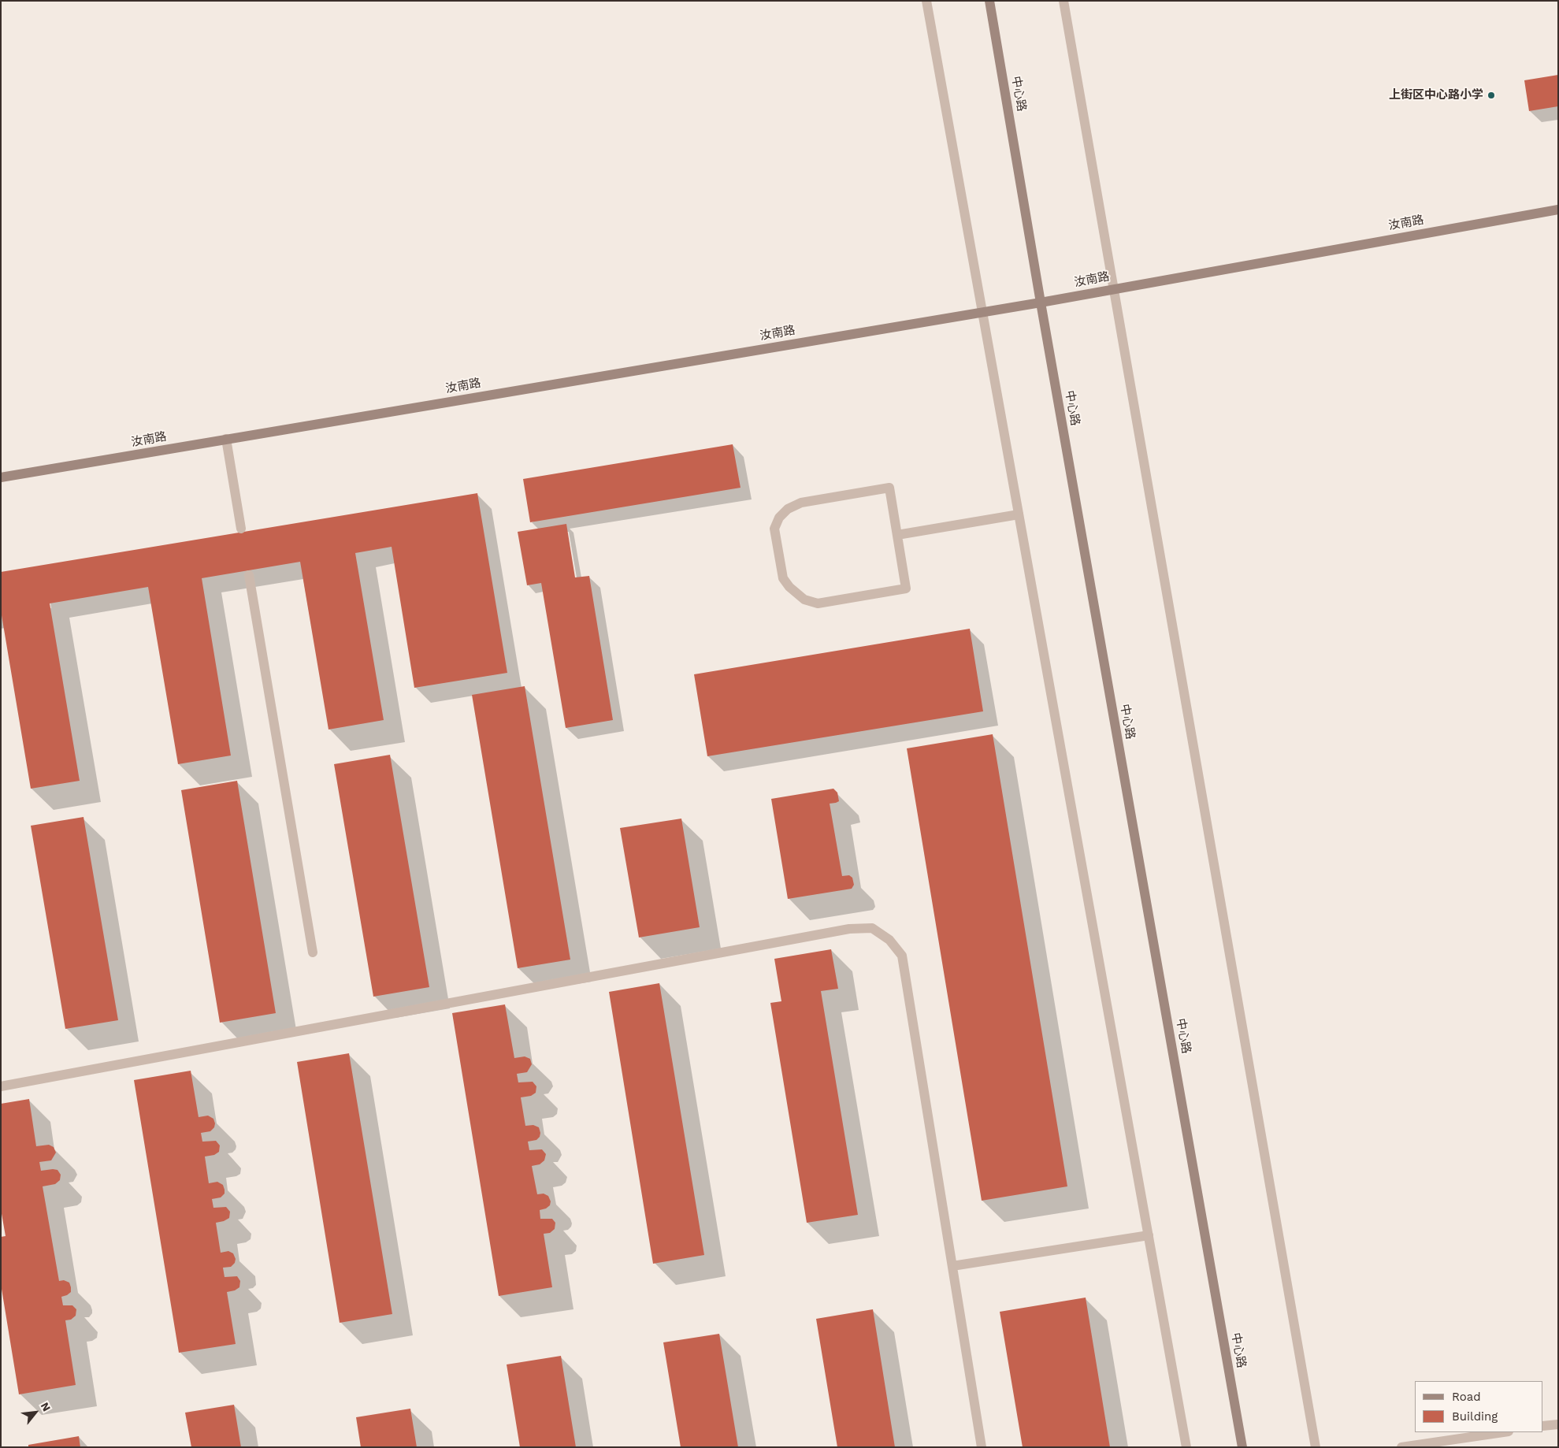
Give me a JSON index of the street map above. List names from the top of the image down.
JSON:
{
  "streets": {
    "street": ["中心路", "汝南路"]
  },
  "crossings": [
    ["中心路", "汝南路"]
  ],
  "places": ["上街区中心路小学"],
  "legend": ["Road", "Building"],
  "north": "top right"
}
